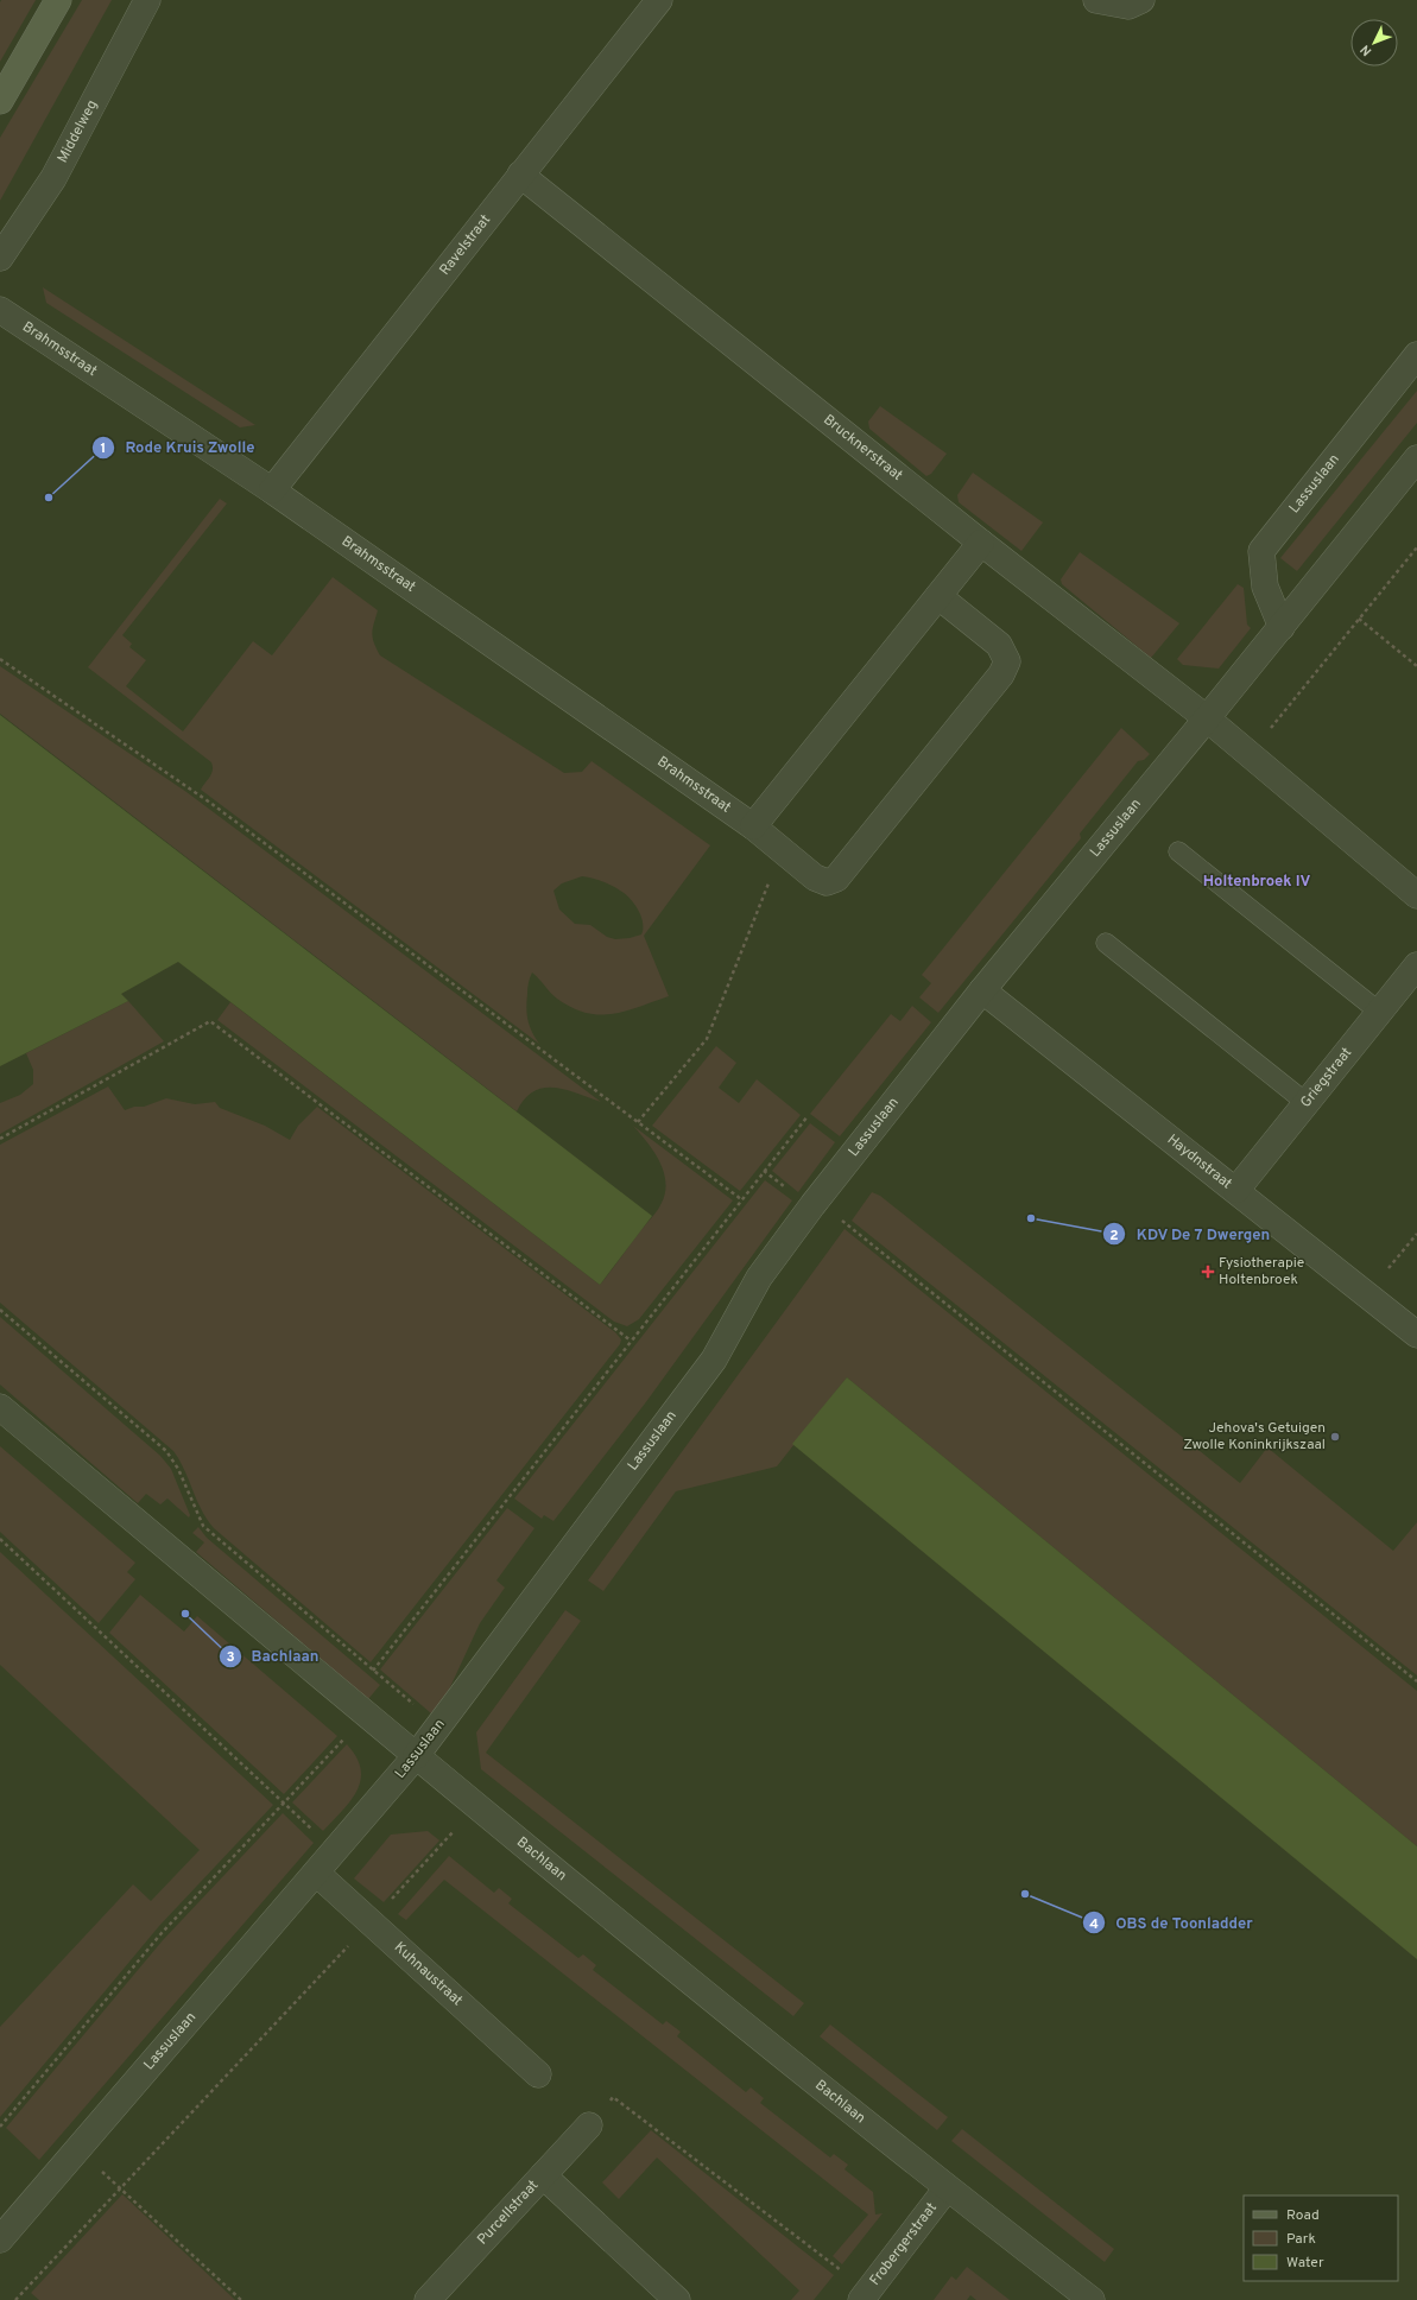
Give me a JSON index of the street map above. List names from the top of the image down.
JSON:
{
  "streets": {
    "street": [
      "Middelweg",
      "Ravelstraat",
      "Brahmsstraat",
      "Brucknerstraat",
      "Lassuslaan",
      "Griegstraat",
      "Haydnstraat",
      "Bachlaan",
      "Kuhnaustraat",
      "Purcellstraat",
      "Frobergerstraat"
    ]
  },
  "crossings": [
    ["Ravelstraat", "Brahmsstraat"],
    ["Ravelstraat", "Brucknerstraat"],
    ["Brucknerstraat", "Lassuslaan"],
    ["Lassuslaan", "Haydnstraat"],
    ["Lassuslaan", "Bachlaan"],
    ["Lassuslaan", "Kuhnaustraat"],
    ["Griegstraat", "Haydnstraat"],
    ["Bachlaan", "Frobergerstraat"]
  ],
  "districts": ["Holtenbroek IV"],
  "places": {
    "other": [
      "Rode Kruis Zwolle",
      "KDV De 7 Dwergen",
      "Jehova's Getuigen Zwolle Koninkrijkszaal",
      "Bachlaan",
      "OBS de Toonladder"
    ],
    "health": ["Fysiotherapie Holtenbroek"]
  },
  "legend": ["Road", "Park", "Water"],
  "north": "bottom left"
}
